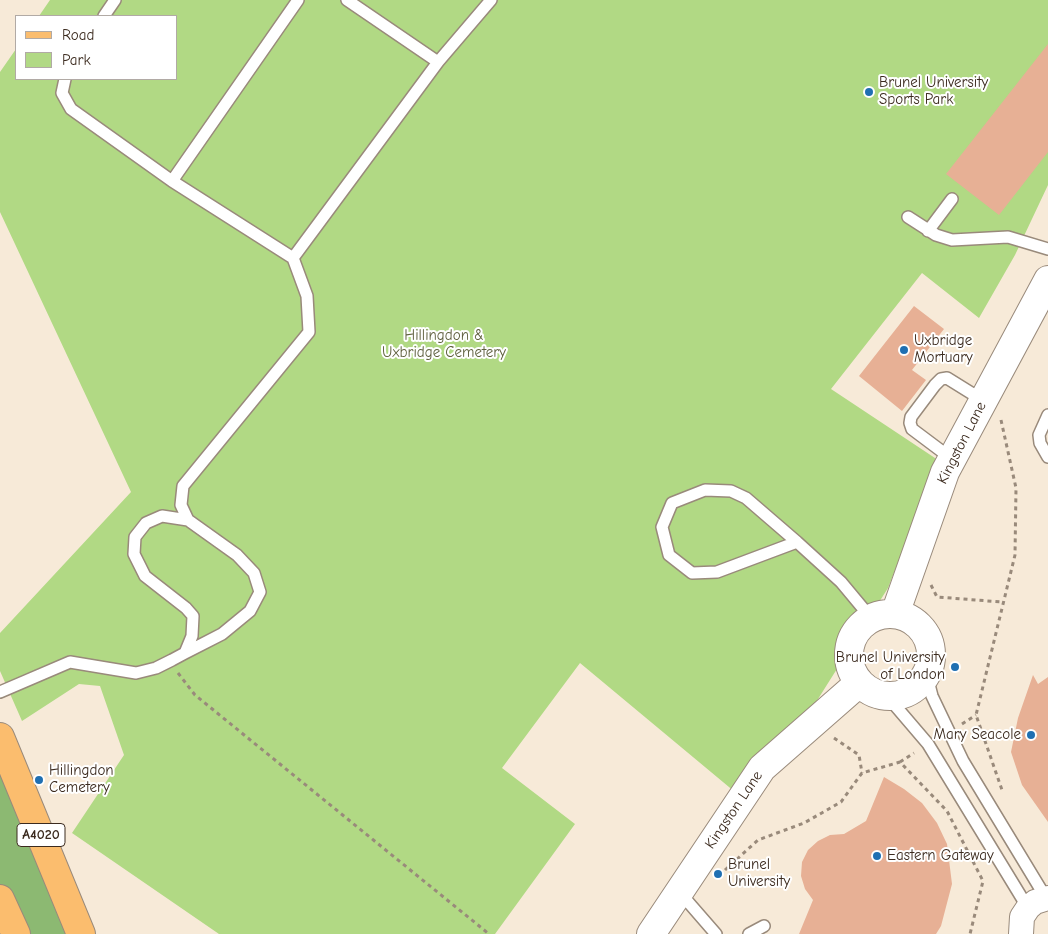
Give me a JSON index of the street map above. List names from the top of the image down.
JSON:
{
  "streets": {
    "main road": ["A4020"],
    "street": ["Kingston Lane"]
  },
  "parks": ["Hillingdon & Uxbridge Cemetery"],
  "places": [
    "Brunel University Sports Park",
    "Uxbridge Mortuary",
    "Brunel University of London",
    "Mary Seacole",
    "Hillingdon Cemetery",
    "Eastern Gateway",
    "Brunel University"
  ],
  "legend": ["Road", "Park"]
}
